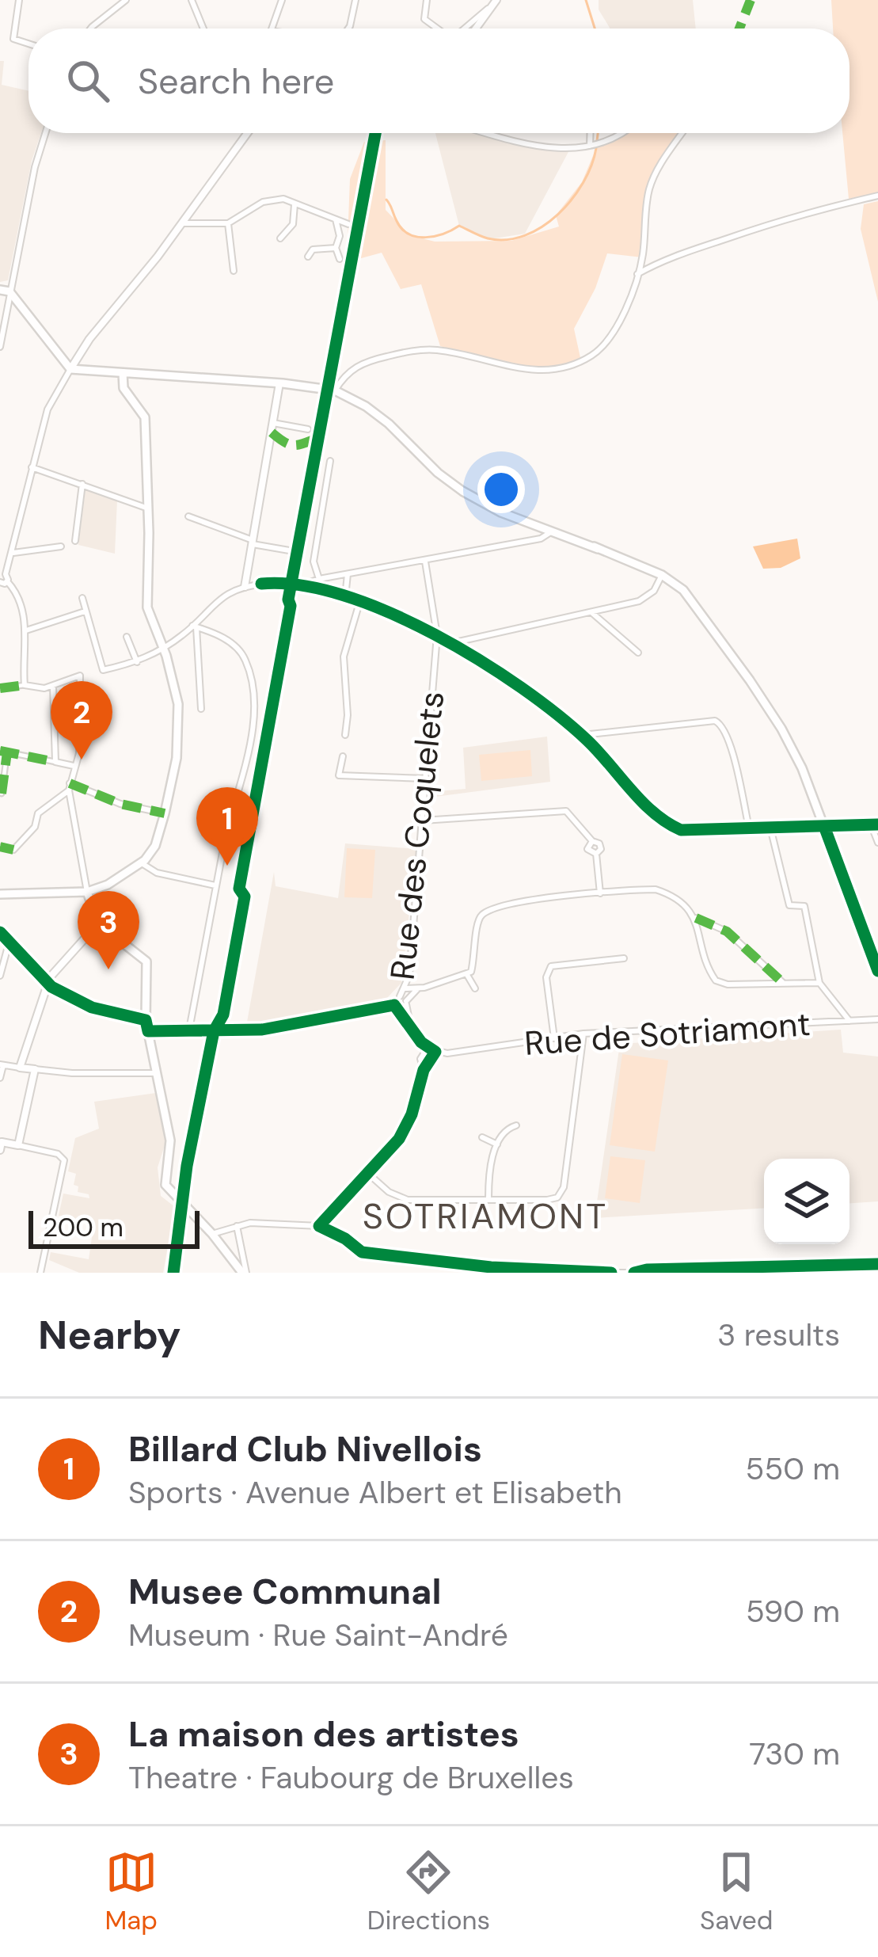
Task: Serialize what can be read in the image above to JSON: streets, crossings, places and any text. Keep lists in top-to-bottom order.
{
  "streets": {
    "street": ["Rue des Coquelets", "Rue de Sotriamont"]
  },
  "crossings": [
    ["Rue des Coquelets", "Rue de Sotriamont"]
  ],
  "districts": ["SOTRIAMONT"],
  "scale_bar": "200 m",
  "page": {
    "search": "Search here",
    "pins": ["2", "1", "3"],
    "scale": "200 m",
    "heading": ["Nearby", "3 results"],
    "list": [
      {
        "mark": "1",
        "name": "Billard Club Nivellois",
        "note": "Sports · Avenue Albert et Elisabeth",
        "value": "550 m"
      },
      {
        "mark": "2",
        "name": "Musee Communal",
        "note": "Museum · Rue Saint-André",
        "value": "590 m"
      },
      {
        "mark": "3",
        "name": "La maison des artistes",
        "note": "Theatre · Faubourg de Bruxelles",
        "value": "730 m"
      }
    ],
    "nav": ["Map", "Directions", "Saved"]
  }
}
